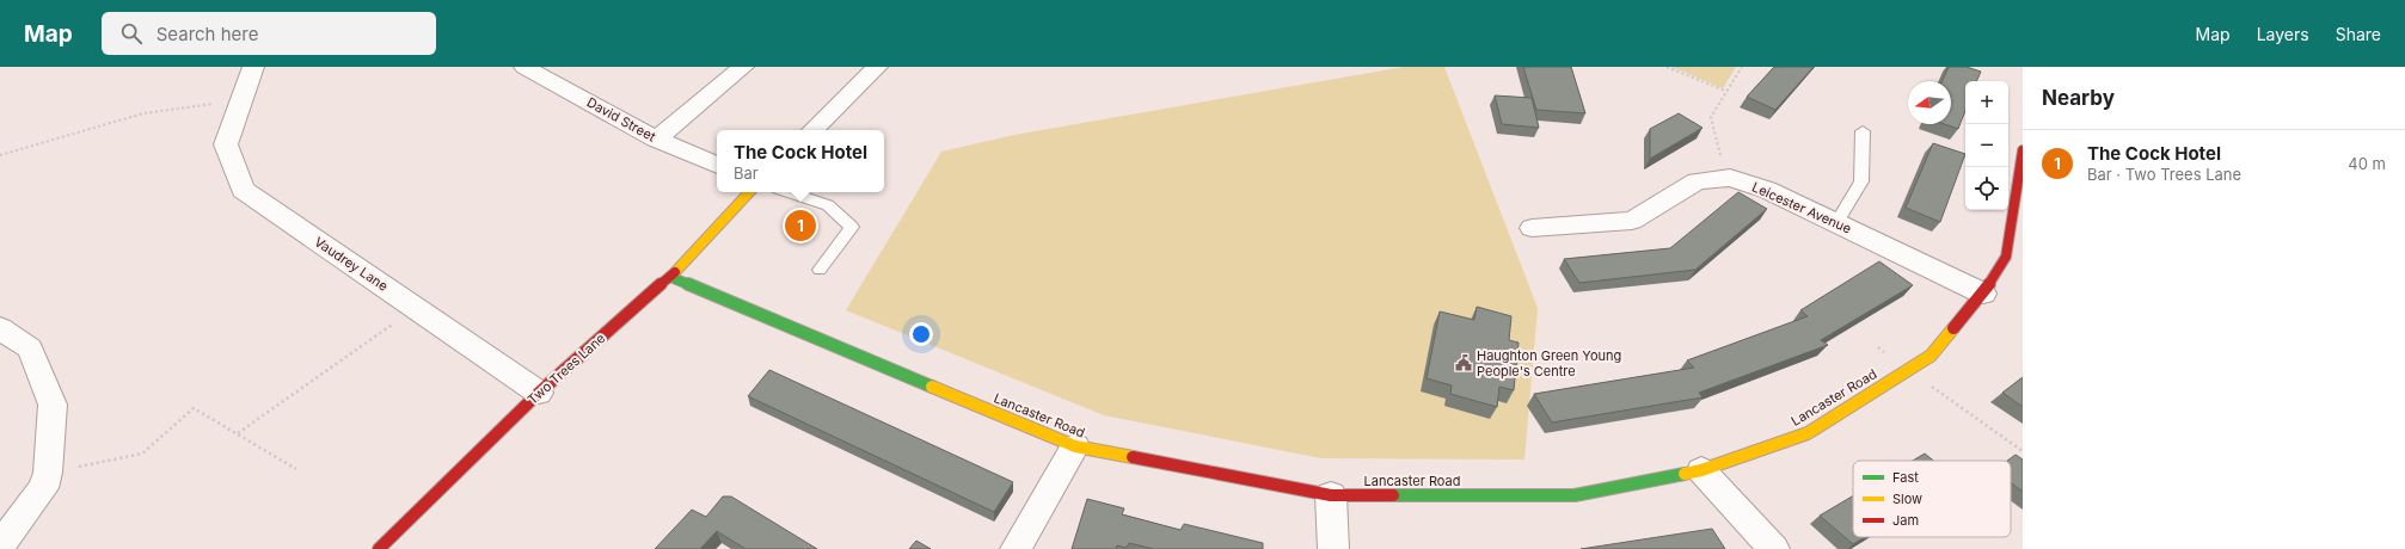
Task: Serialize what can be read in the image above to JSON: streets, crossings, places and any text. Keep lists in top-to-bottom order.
{
  "streets": {
    "street": [
      "David Street",
      "Leicester Avenue",
      "Vaudrey Lane",
      "Two Trees Lane",
      "Lancaster Road"
    ]
  },
  "crossings": [
    ["Leicester Avenue", "Lancaster Road"],
    ["Vaudrey Lane", "Two Trees Lane"],
    ["Two Trees Lane", "Lancaster Road"]
  ],
  "places": {
    "public building": ["Haughton Green Young People's Centre"]
  },
  "legend": ["Fast", "Slow", "Jam"],
  "north": "left",
  "page": {
    "header": "Map",
    "search": "Search here",
    "nav": ["Map", "Layers", "Share"],
    "heading": "Nearby",
    "map_buttons": ["+", "−"],
    "list": [
      {
        "mark": "1",
        "name": "The Cock Hotel",
        "note": "Bar · Two Trees Lane",
        "value": "40 m"
      }
    ],
    "popup": ["The Cock Hotel", "Bar"],
    "pins": "1"
  }
}
